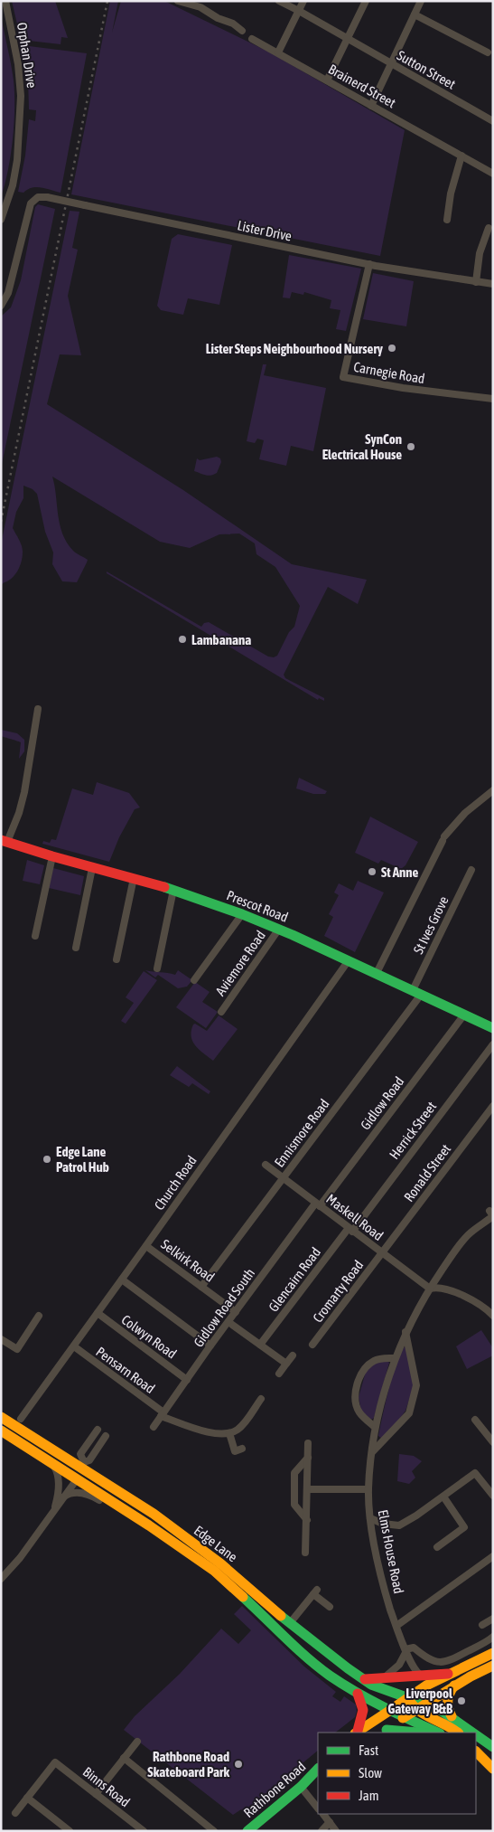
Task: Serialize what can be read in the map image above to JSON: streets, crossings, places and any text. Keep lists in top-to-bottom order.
{
  "streets": {
    "main road": ["Prescot Road", "Edge Lane", "Rathbone Road"],
    "street": [
      "Orphan Drive",
      "Sutton Street",
      "Brainerd Street",
      "Lister Drive",
      "Carnegie Road",
      "St Ives Grove",
      "Aviemore Road",
      "Gidlow Road",
      "Herrick Street",
      "Ennismore Road",
      "Ronald Street",
      "Church Road",
      "Maskell Road",
      "Selkirk Road",
      "Glencairn Road",
      "Cromarty Road",
      "Gidlow Road South",
      "Colwyn Road",
      "Pensarn Road",
      "Elms House Road",
      "Binns Road"
    ]
  },
  "crossings": [
    ["Lister Drive", "Carnegie Road"],
    ["Prescot Road", "St Ives Grove"],
    ["Prescot Road", "Aviemore Road"],
    ["Prescot Road", "Gidlow Road"],
    ["Prescot Road", "Ennismore Road"],
    ["Prescot Road", "Church Road"],
    ["St Ives Grove", "Ennismore Road"],
    ["Gidlow Road", "Maskell Road"],
    ["Gidlow Road", "Gidlow Road South"],
    ["Herrick Street", "Maskell Road"],
    ["Herrick Street", "Glencairn Road"],
    ["Ennismore Road", "Maskell Road"],
    ["Ennismore Road", "Selkirk Road"],
    ["Ronald Street", "Maskell Road"],
    ["Ronald Street", "Cromarty Road"],
    ["Church Road", "Selkirk Road"],
    ["Church Road", "Colwyn Road"],
    ["Church Road", "Pensarn Road"],
    ["Maskell Road", "Glencairn Road"],
    ["Maskell Road", "Cromarty Road"],
    ["Maskell Road", "Gidlow Road South"],
    ["Maskell Road", "Elms House Road"],
    ["Selkirk Road", "Gidlow Road South"],
    ["Gidlow Road South", "Colwyn Road"],
    ["Gidlow Road South", "Pensarn Road"]
  ],
  "places": [
    "Lister Steps Neighbourhood Nursery",
    "SynCon Electrical House",
    "Lambanana",
    "St Anne",
    "Edge Lane Patrol Hub",
    "Liverpool Gateway B&B",
    "Rathbone Road Skateboard Park"
  ],
  "legend": ["Fast", "Slow", "Jam"]
}
